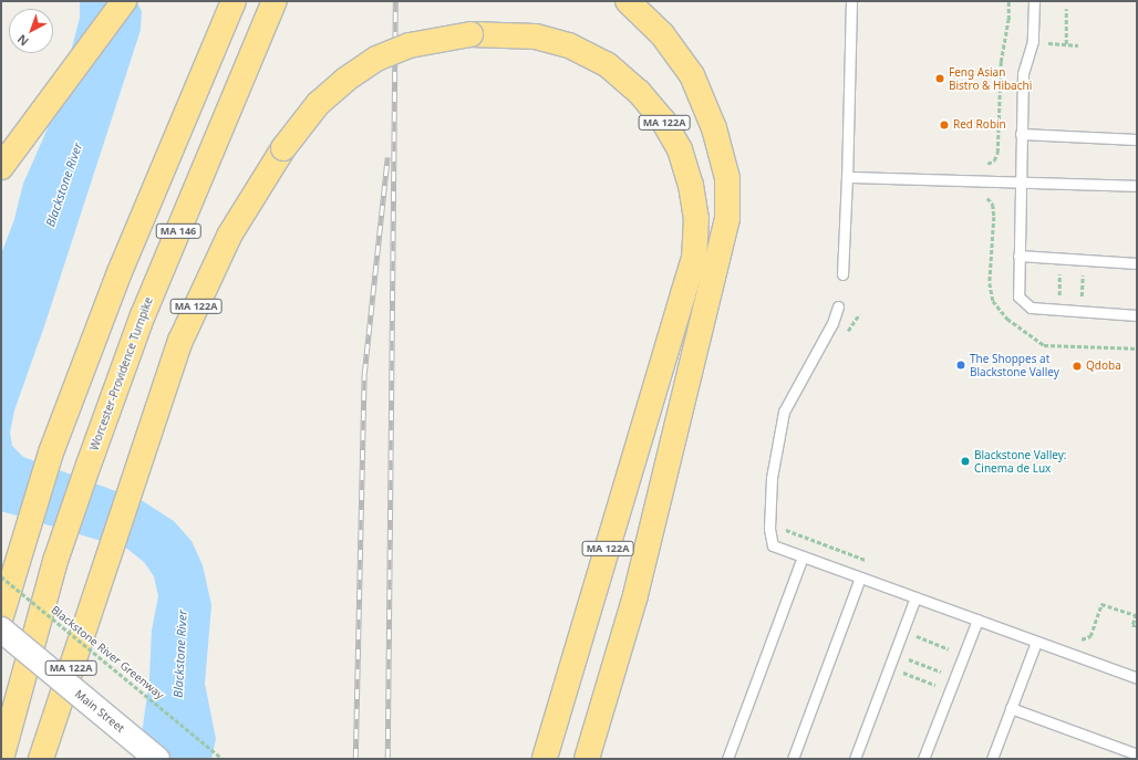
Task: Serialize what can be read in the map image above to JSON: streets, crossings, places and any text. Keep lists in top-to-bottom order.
{
  "streets": {
    "highway": ["MA 122A", "MA 146", "Worcester-Providence Turnpike"],
    "main road": ["Main Street"],
    "path": ["Blackstone River Greenway"]
  },
  "water": ["Blackstone River"],
  "places": [
    "Feng Asian Bistro & Hibachi",
    "Red Robin",
    "The Shoppes at Blackstone Valley",
    "Qdoba",
    "Blackstone Valley: Cinema de Lux"
  ],
  "north": "bottom left"
}
